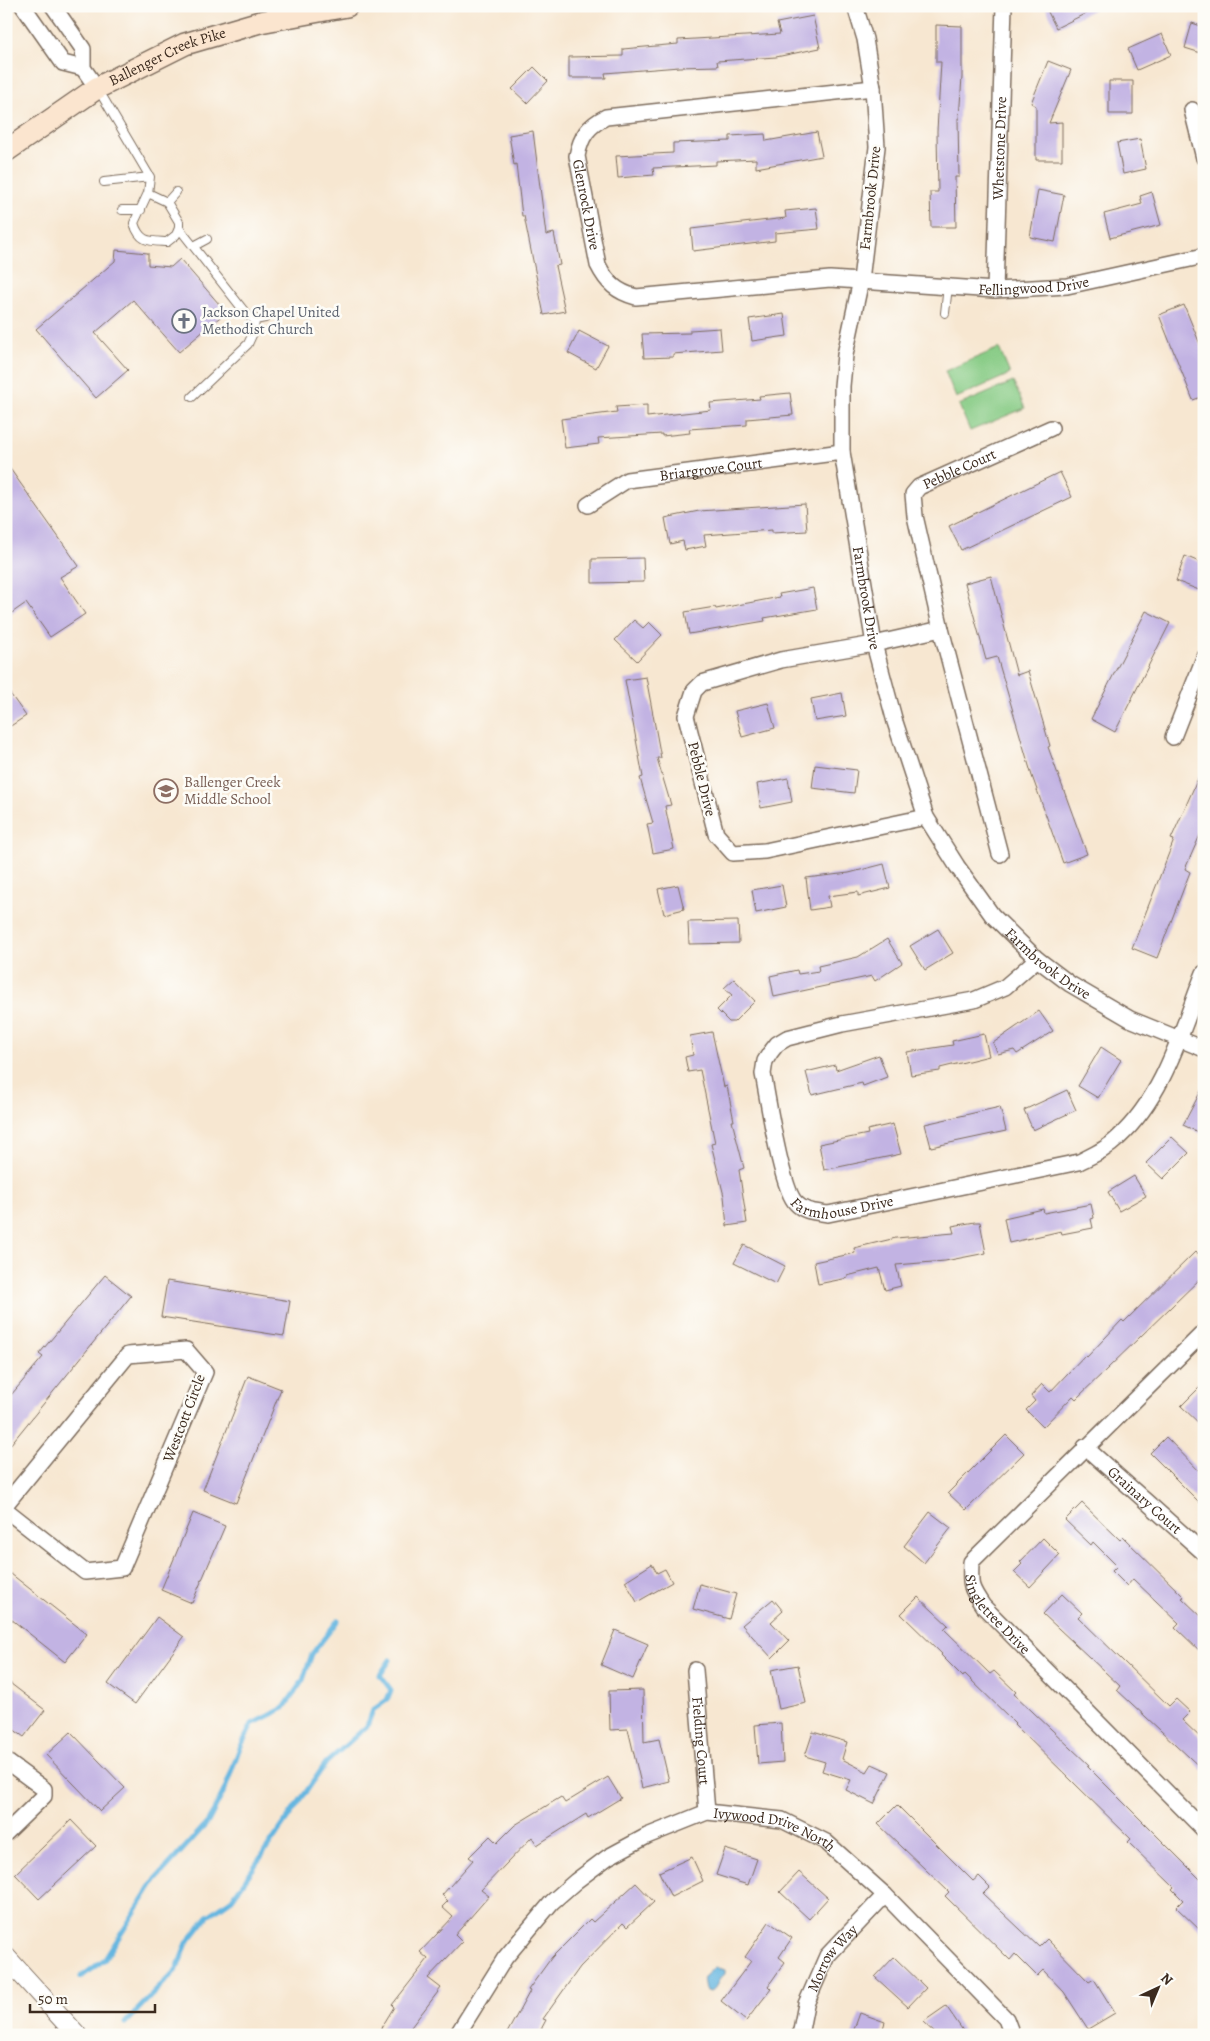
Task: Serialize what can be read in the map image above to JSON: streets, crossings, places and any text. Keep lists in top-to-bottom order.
{
  "streets": {
    "main road": ["Ballenger Creek Pike"],
    "street": [
      "Whetstone Drive",
      "Farmbrook Drive",
      "Glenrock Drive",
      "Fellingwood Drive",
      "Briargrove Court",
      "Pebble Court",
      "Pebble Drive",
      "Farmhouse Drive",
      "Westcott Circle",
      "Grainary Court",
      "Singletree Drive",
      "Fielding Court",
      "Ivywood Drive North",
      "Morrow Way"
    ]
  },
  "crossings": [
    ["Whetstone Drive", "Fellingwood Drive"],
    ["Farmbrook Drive", "Glenrock Drive"],
    ["Farmbrook Drive", "Fellingwood Drive"],
    ["Farmbrook Drive", "Briargrove Court"],
    ["Farmbrook Drive", "Pebble Drive"],
    ["Farmbrook Drive", "Farmhouse Drive"],
    ["Glenrock Drive", "Fellingwood Drive"],
    ["Grainary Court", "Singletree Drive"],
    ["Fielding Court", "Ivywood Drive North"],
    ["Ivywood Drive North", "Morrow Way"]
  ],
  "places": {
    "church": ["Jackson Chapel United Methodist Church"],
    "school or university": ["Ballenger Creek Middle School"]
  },
  "scale_bar": "50 m",
  "north": "top right"
}
